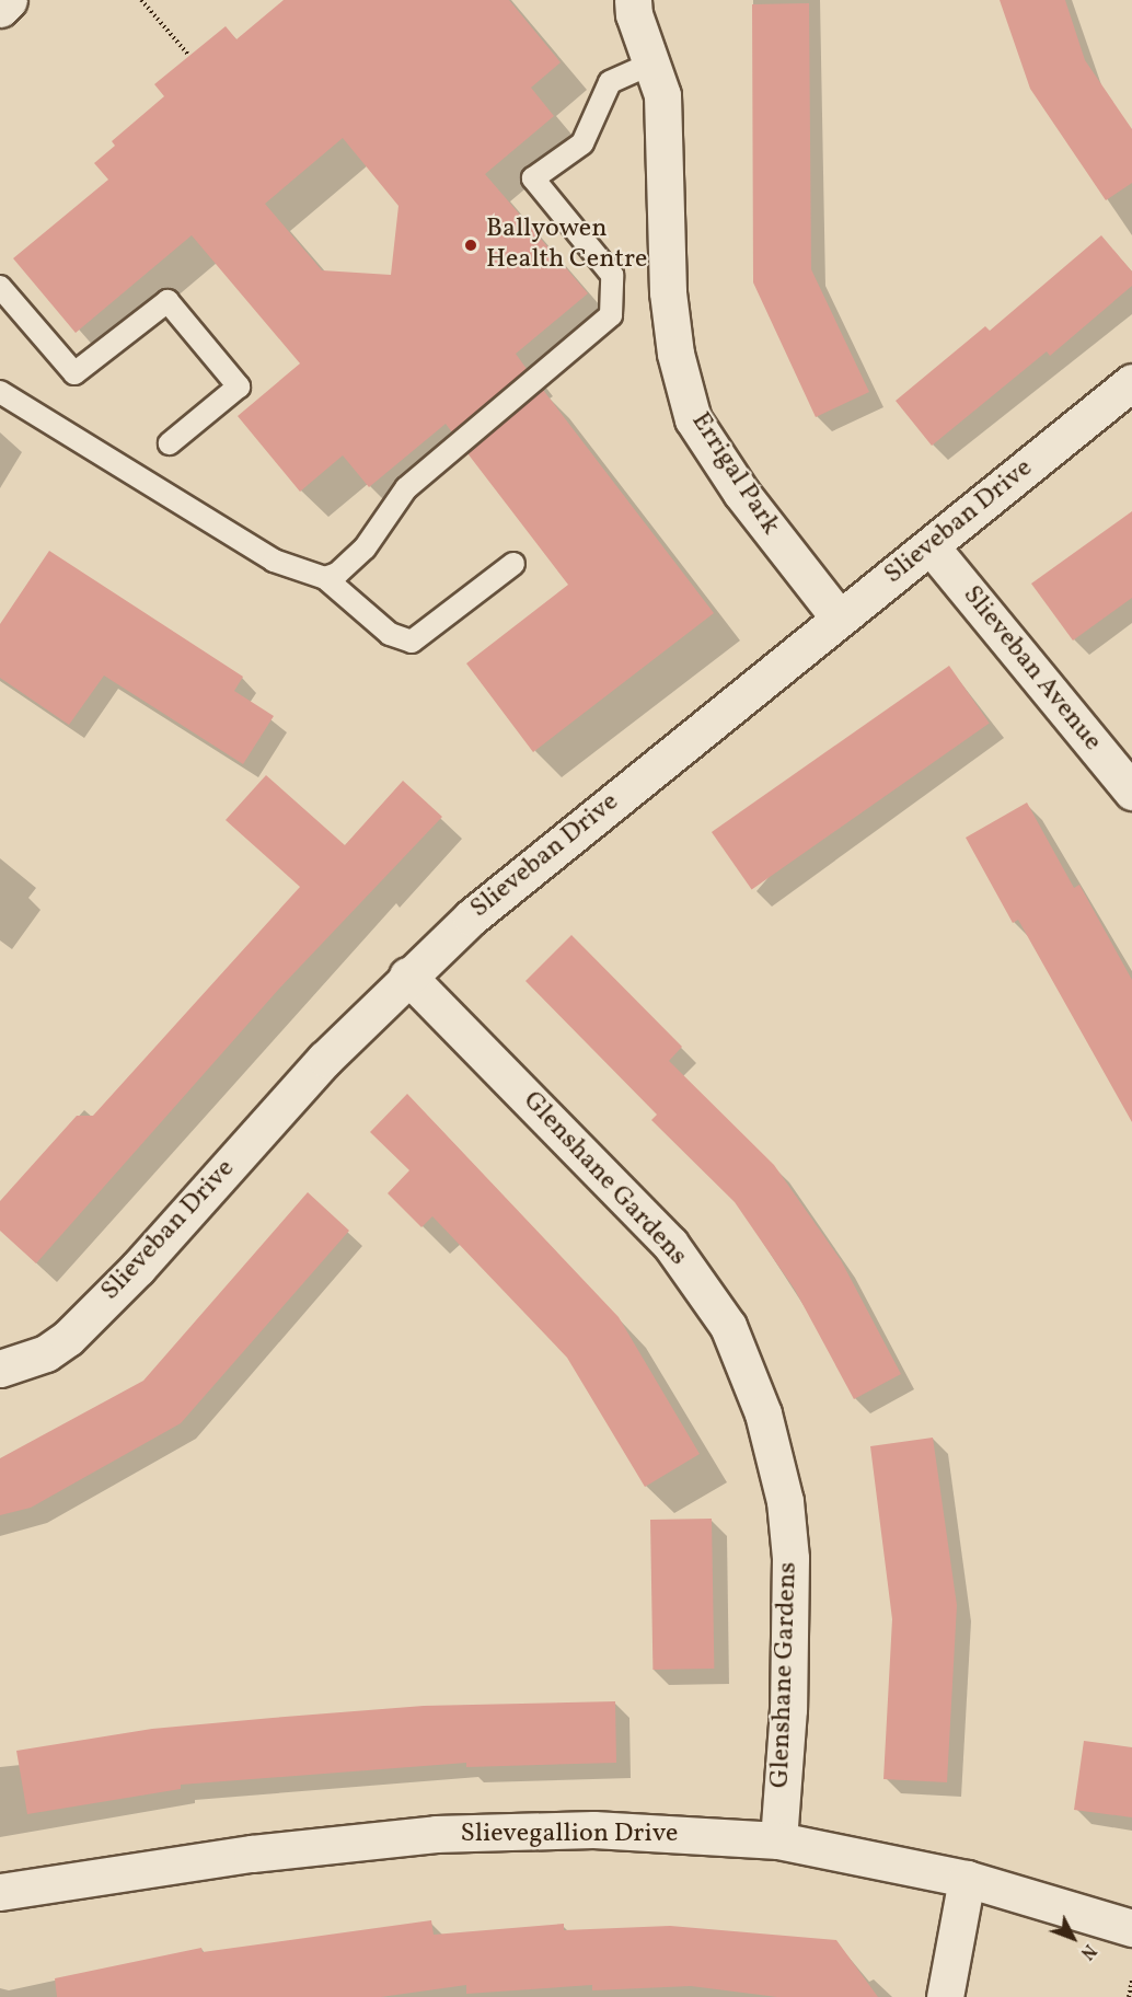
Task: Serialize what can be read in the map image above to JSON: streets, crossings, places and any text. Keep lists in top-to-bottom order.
{
  "streets": {
    "street": [
      "Errigal Park",
      "Slieveban Drive",
      "Slieveban Avenue",
      "Glenshane Gardens",
      "Slievegallion Drive"
    ]
  },
  "crossings": [
    ["Errigal Park", "Slieveban Drive"],
    ["Slieveban Drive", "Slieveban Avenue"],
    ["Slieveban Drive", "Glenshane Gardens"],
    ["Glenshane Gardens", "Slievegallion Drive"]
  ],
  "places": ["Ballyowen Health Centre"],
  "north": "bottom right"
}
